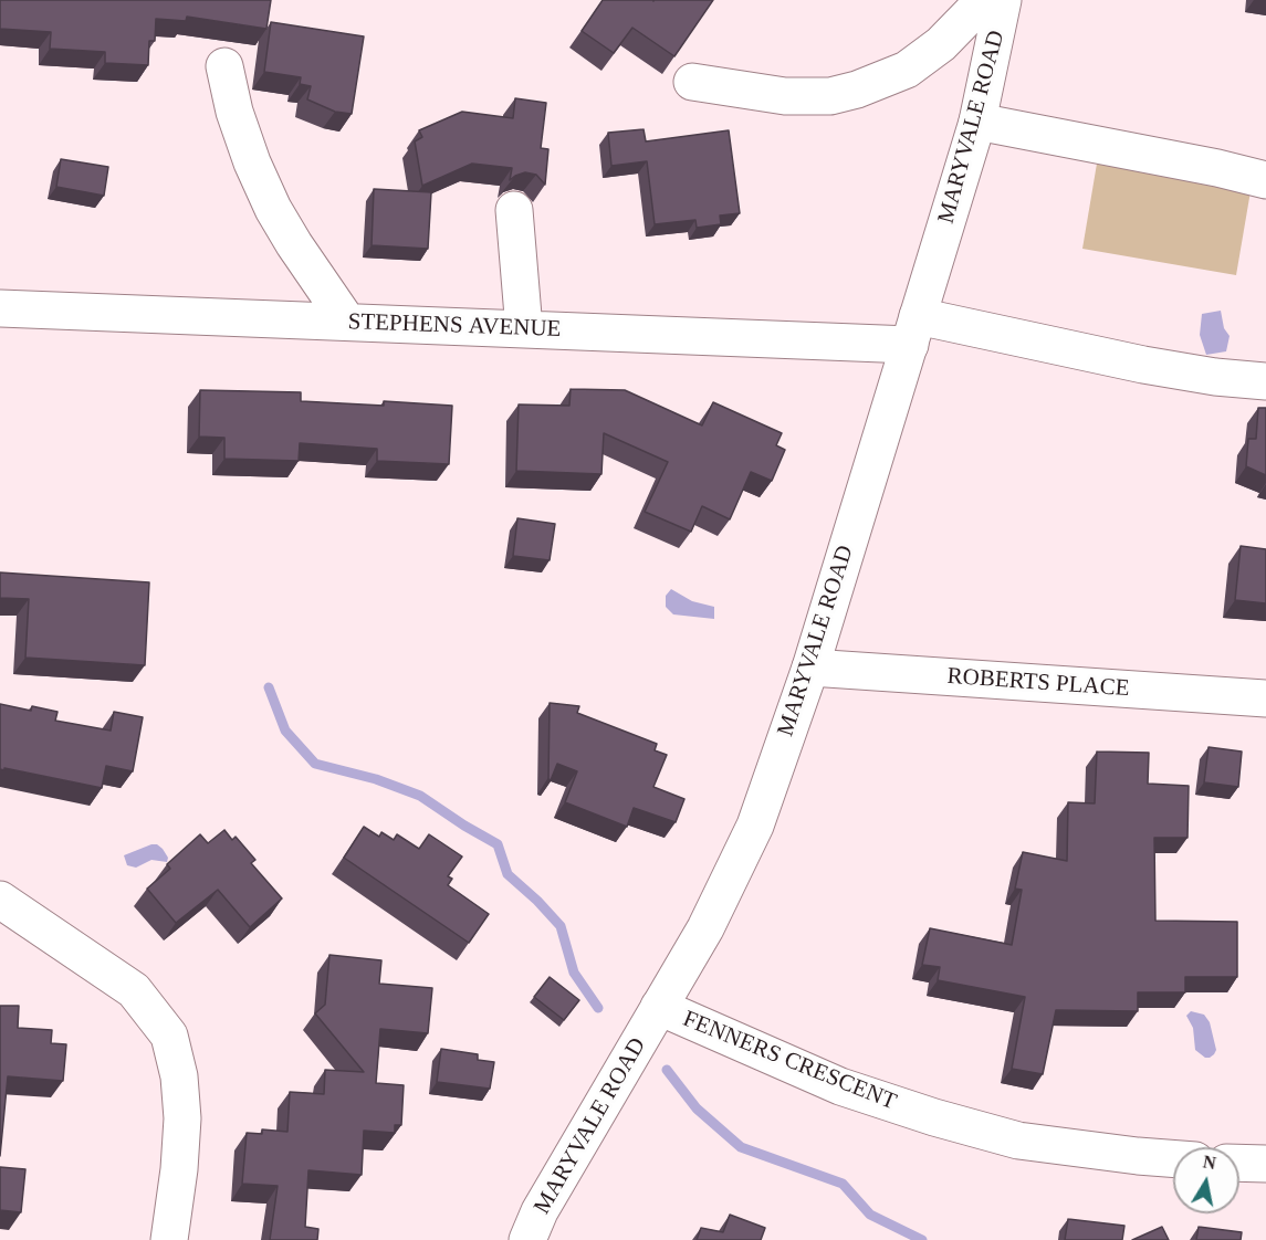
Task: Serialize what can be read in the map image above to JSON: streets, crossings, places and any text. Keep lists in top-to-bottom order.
{
  "streets": {
    "street": [
      "MARYVALE ROAD",
      "STEPHENS AVENUE",
      "ROBERTS PLACE",
      "FENNERS CRESCENT"
    ]
  },
  "crossings": [
    ["MARYVALE ROAD", "STEPHENS AVENUE"],
    ["MARYVALE ROAD", "ROBERTS PLACE"],
    ["MARYVALE ROAD", "FENNERS CRESCENT"]
  ],
  "north": "top"
}
